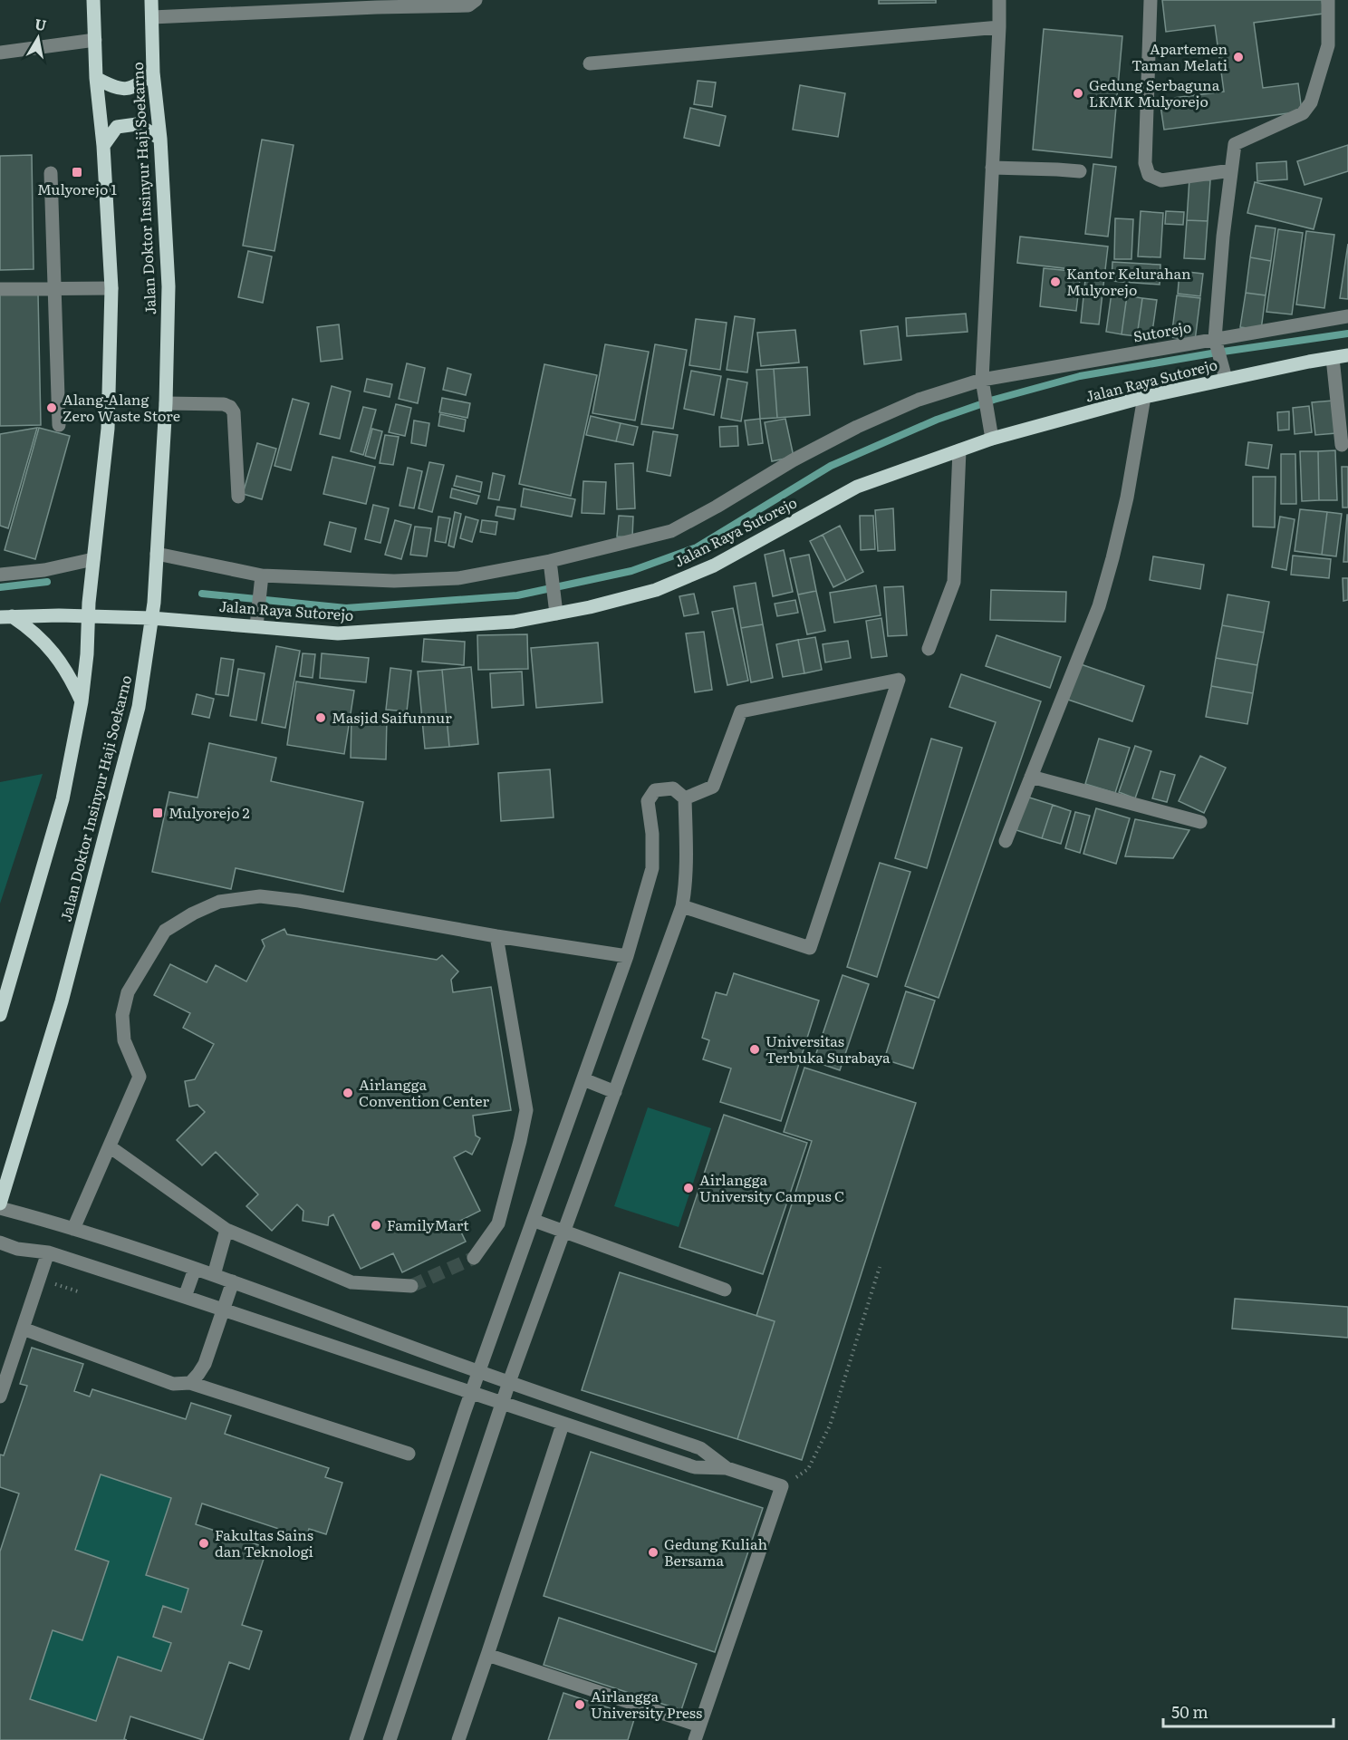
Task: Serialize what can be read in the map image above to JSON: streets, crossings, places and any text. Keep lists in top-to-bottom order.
{
  "streets": {
    "main road": ["Jalan Doktor Insinyur Haji Soekarno", "Jalan Raya Sutorejo"],
    "street": ["Sutorejo"]
  },
  "crossings": [
    ["Jalan Doktor Insinyur Haji Soekarno", "Sutorejo"],
    ["Jalan Doktor Insinyur Haji Soekarno", "Jalan Raya Sutorejo"]
  ],
  "places": {
    "other": [
      "Apartemen Taman Melati",
      "Gedung Serbaguna LKMK Mulyorejo",
      "Kantor Kelurahan Mulyorejo",
      "Alang-Alang Zero Waste Store",
      "Masjid Saifunnur",
      "Universitas Terbuka Surabaya",
      "Airlangga Convention Center",
      "Airlangga University Campus C",
      "FamilyMart",
      "Fakultas Sains dan Teknologi",
      "Gedung Kuliah Bersama",
      "Airlangga University Press"
    ],
    "transit": ["Mulyorejo 1", "Mulyorejo 2"]
  },
  "scale_bar": "50 m",
  "north": "top"
}
